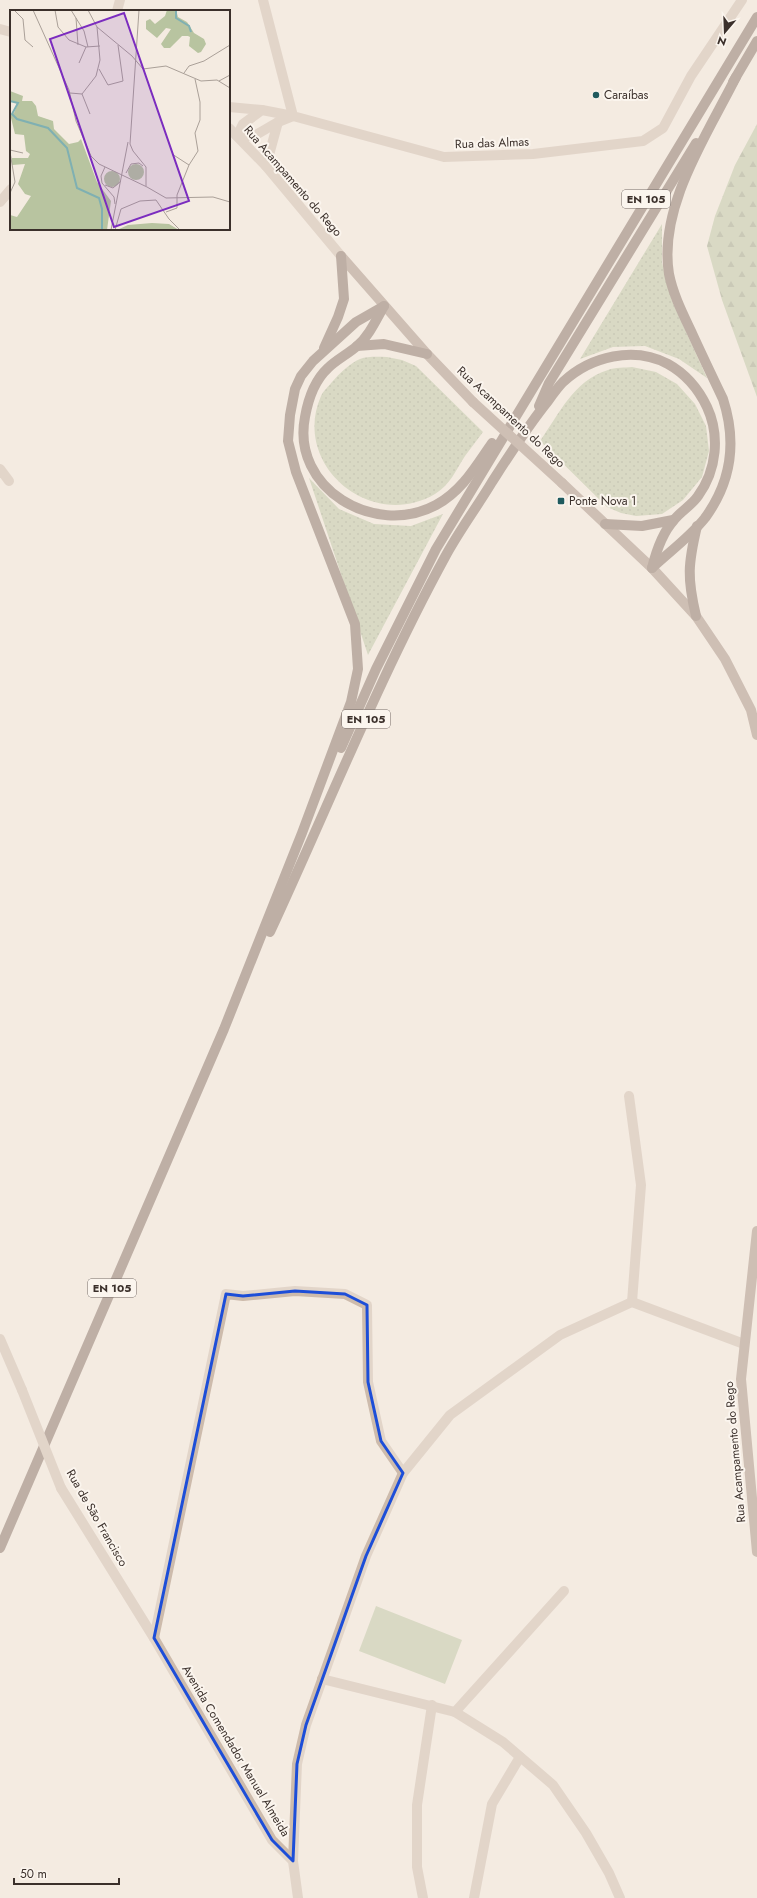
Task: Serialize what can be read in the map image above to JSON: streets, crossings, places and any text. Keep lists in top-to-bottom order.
{
  "streets": {
    "main road": ["Rua Acampamento do Rego", "EN 105"],
    "street": ["Rua das Almas", "Rua de São Francisco", "Avenida Comendador Manuel Almeida"]
  },
  "crossings": [
    ["Rua de São Francisco", "Avenida Comendador Manuel Almeida"]
  ],
  "places": {
    "other": ["Caraíbas"],
    "transit": ["Ponte Nova 1"]
  },
  "scale_bar": "50 m",
  "north": "bottom"
}
